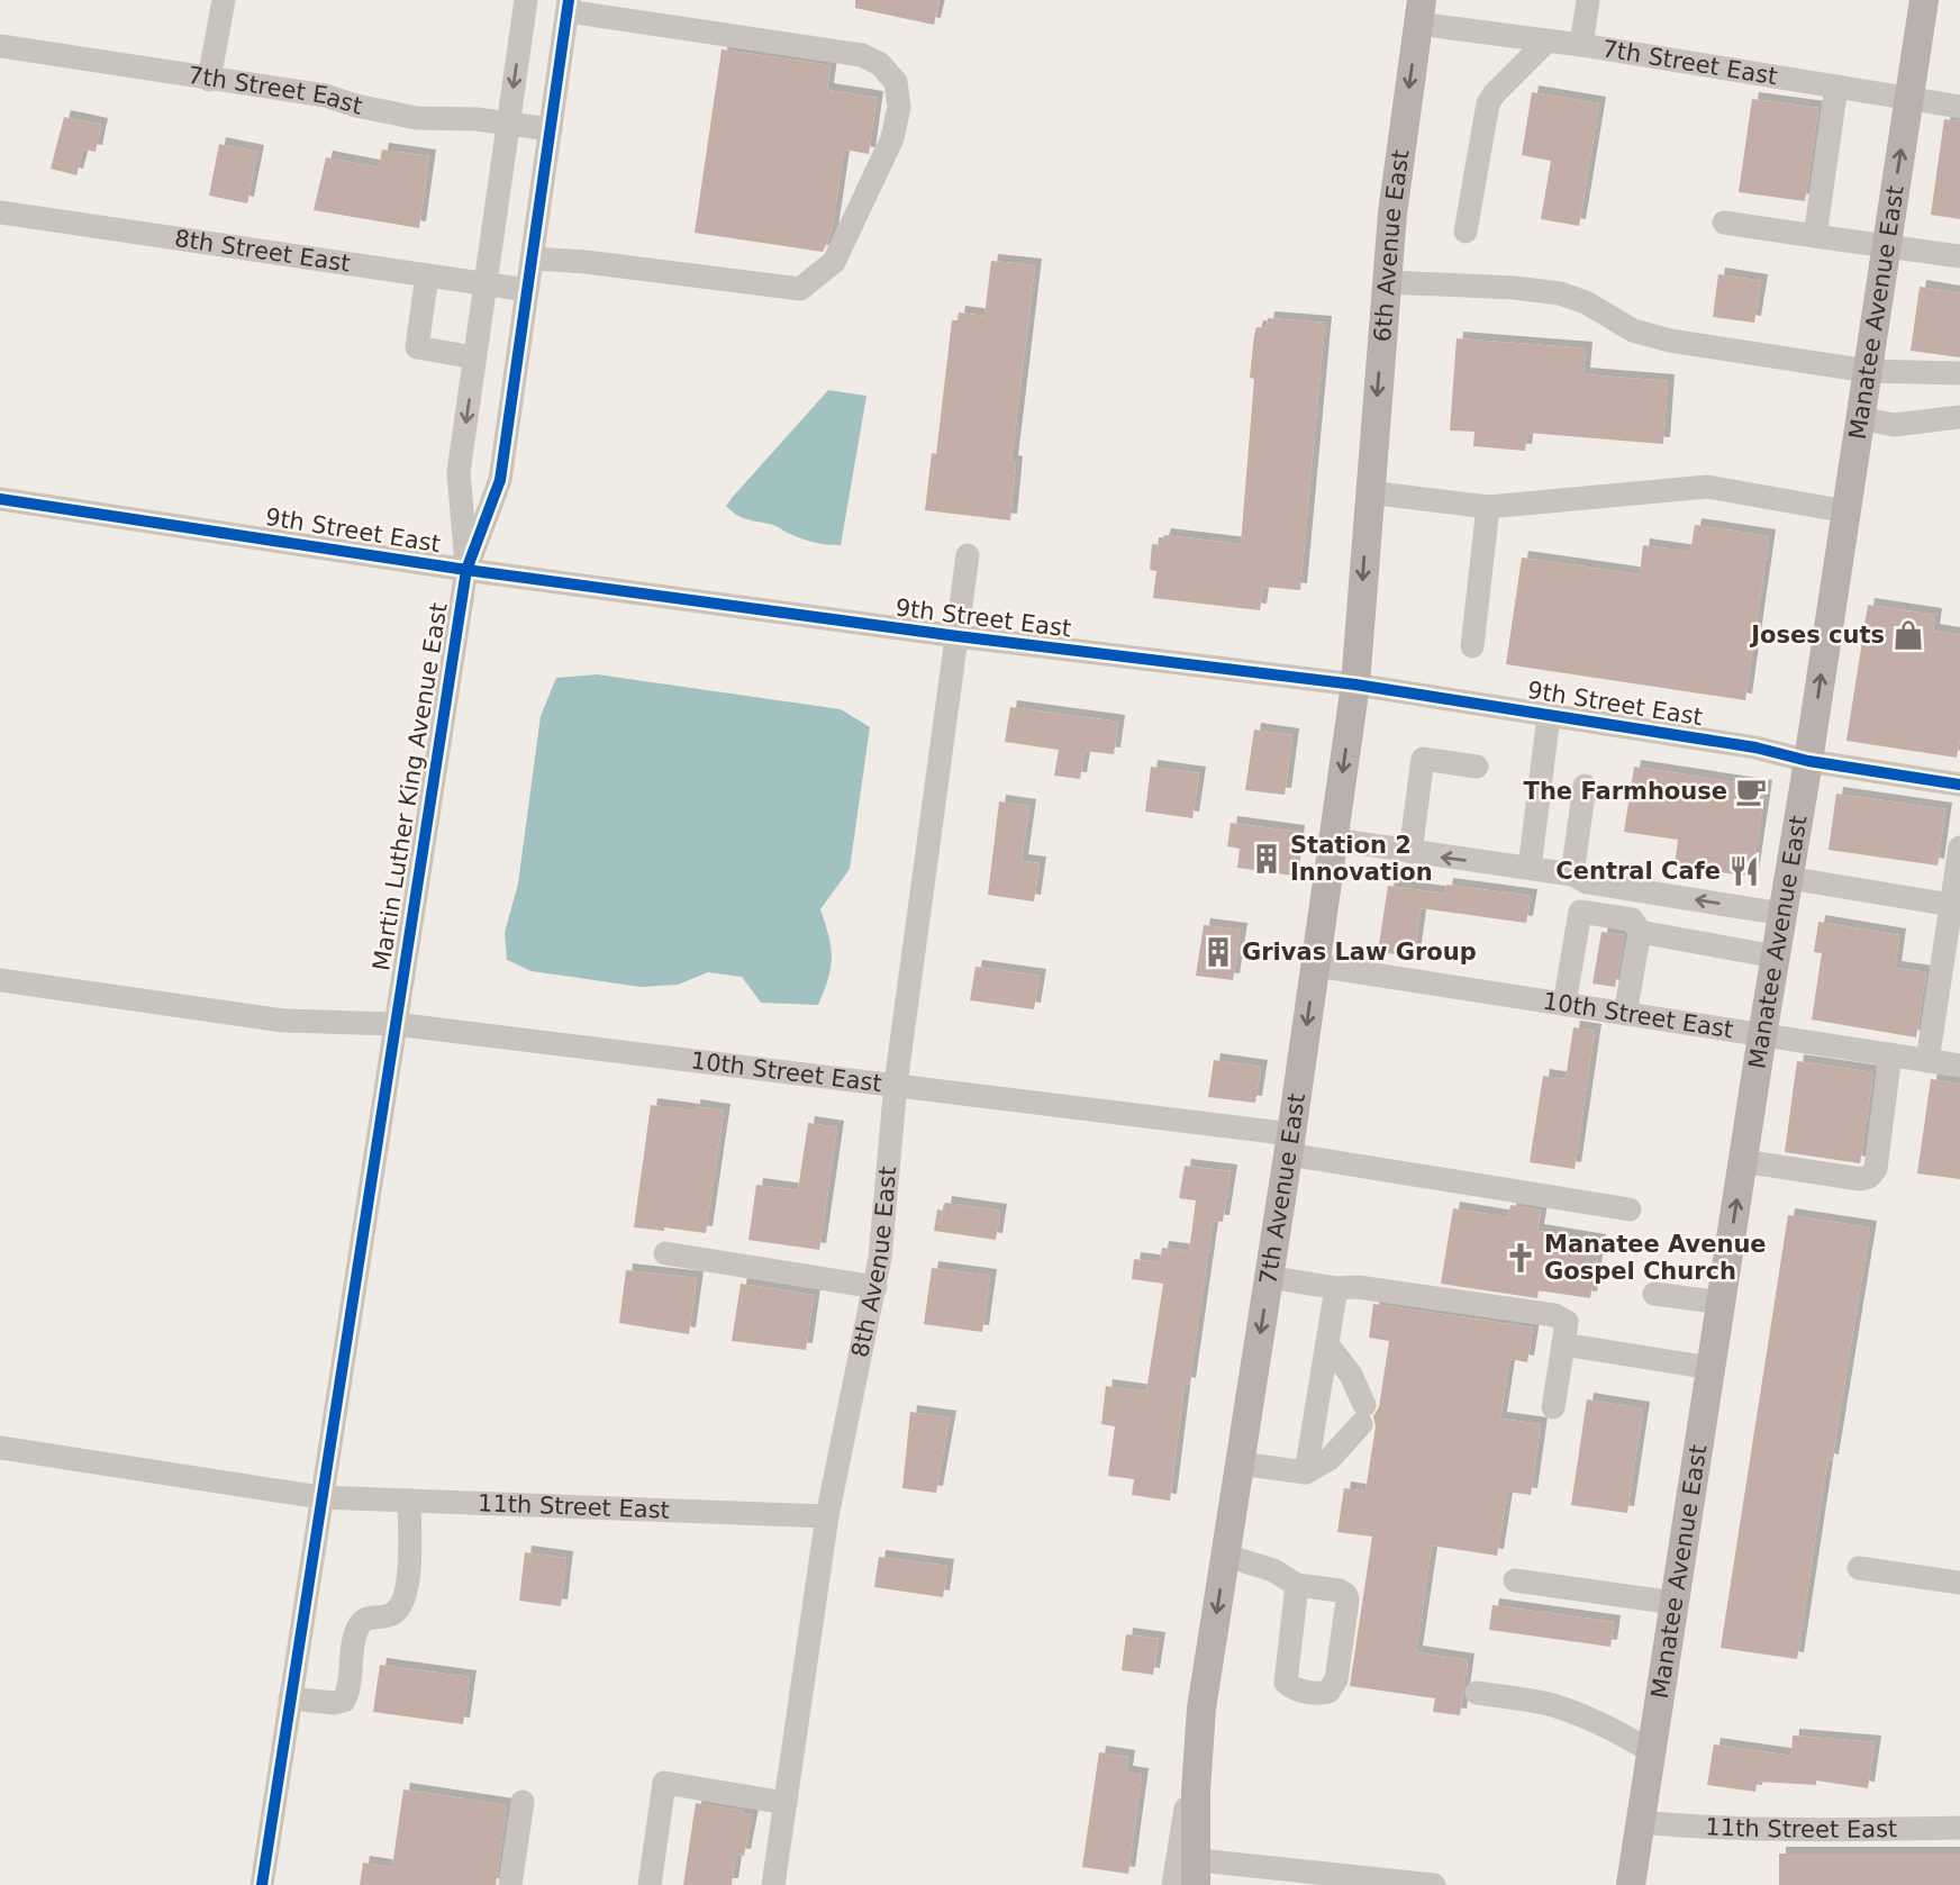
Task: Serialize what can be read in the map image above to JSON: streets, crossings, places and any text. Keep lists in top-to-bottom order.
{
  "streets": {
    "main road": ["6th Avenue East", "Manatee Avenue East", "7th Avenue East"],
    "street": [
      "7th Street East",
      "8th Street East",
      "9th Street East",
      "Martin Luther King Avenue East",
      "10th Street East",
      "8th Avenue East",
      "11th Street East"
    ]
  },
  "crossings": [
    ["7th Street East", "6th Avenue East"],
    ["7th Street East", "Manatee Avenue East"],
    ["7th Street East", "Martin Luther King Avenue East"],
    ["6th Avenue East", "7th Avenue East"],
    ["8th Street East", "Martin Luther King Avenue East"],
    ["Manatee Avenue East", "9th Street East"],
    ["Manatee Avenue East", "10th Street East"],
    ["Manatee Avenue East", "11th Street East"],
    ["9th Street East", "Martin Luther King Avenue East"],
    ["9th Street East", "7th Avenue East"],
    ["9th Street East", "8th Avenue East"],
    ["Martin Luther King Avenue East", "10th Street East"],
    ["Martin Luther King Avenue East", "11th Street East"],
    ["10th Street East", "7th Avenue East"],
    ["10th Street East", "8th Avenue East"],
    ["8th Avenue East", "11th Street East"]
  ],
  "one_way": ["6th Avenue East", "7th Avenue East"],
  "places": {
    "shop": ["Joses cuts"],
    "cafe": ["The Farmhouse"],
    "building": ["Station 2 Innovation", "Grivas Law Group"],
    "restaurant": ["Central Cafe"],
    "church": ["Manatee Avenue Gospel Church"]
  }
}
